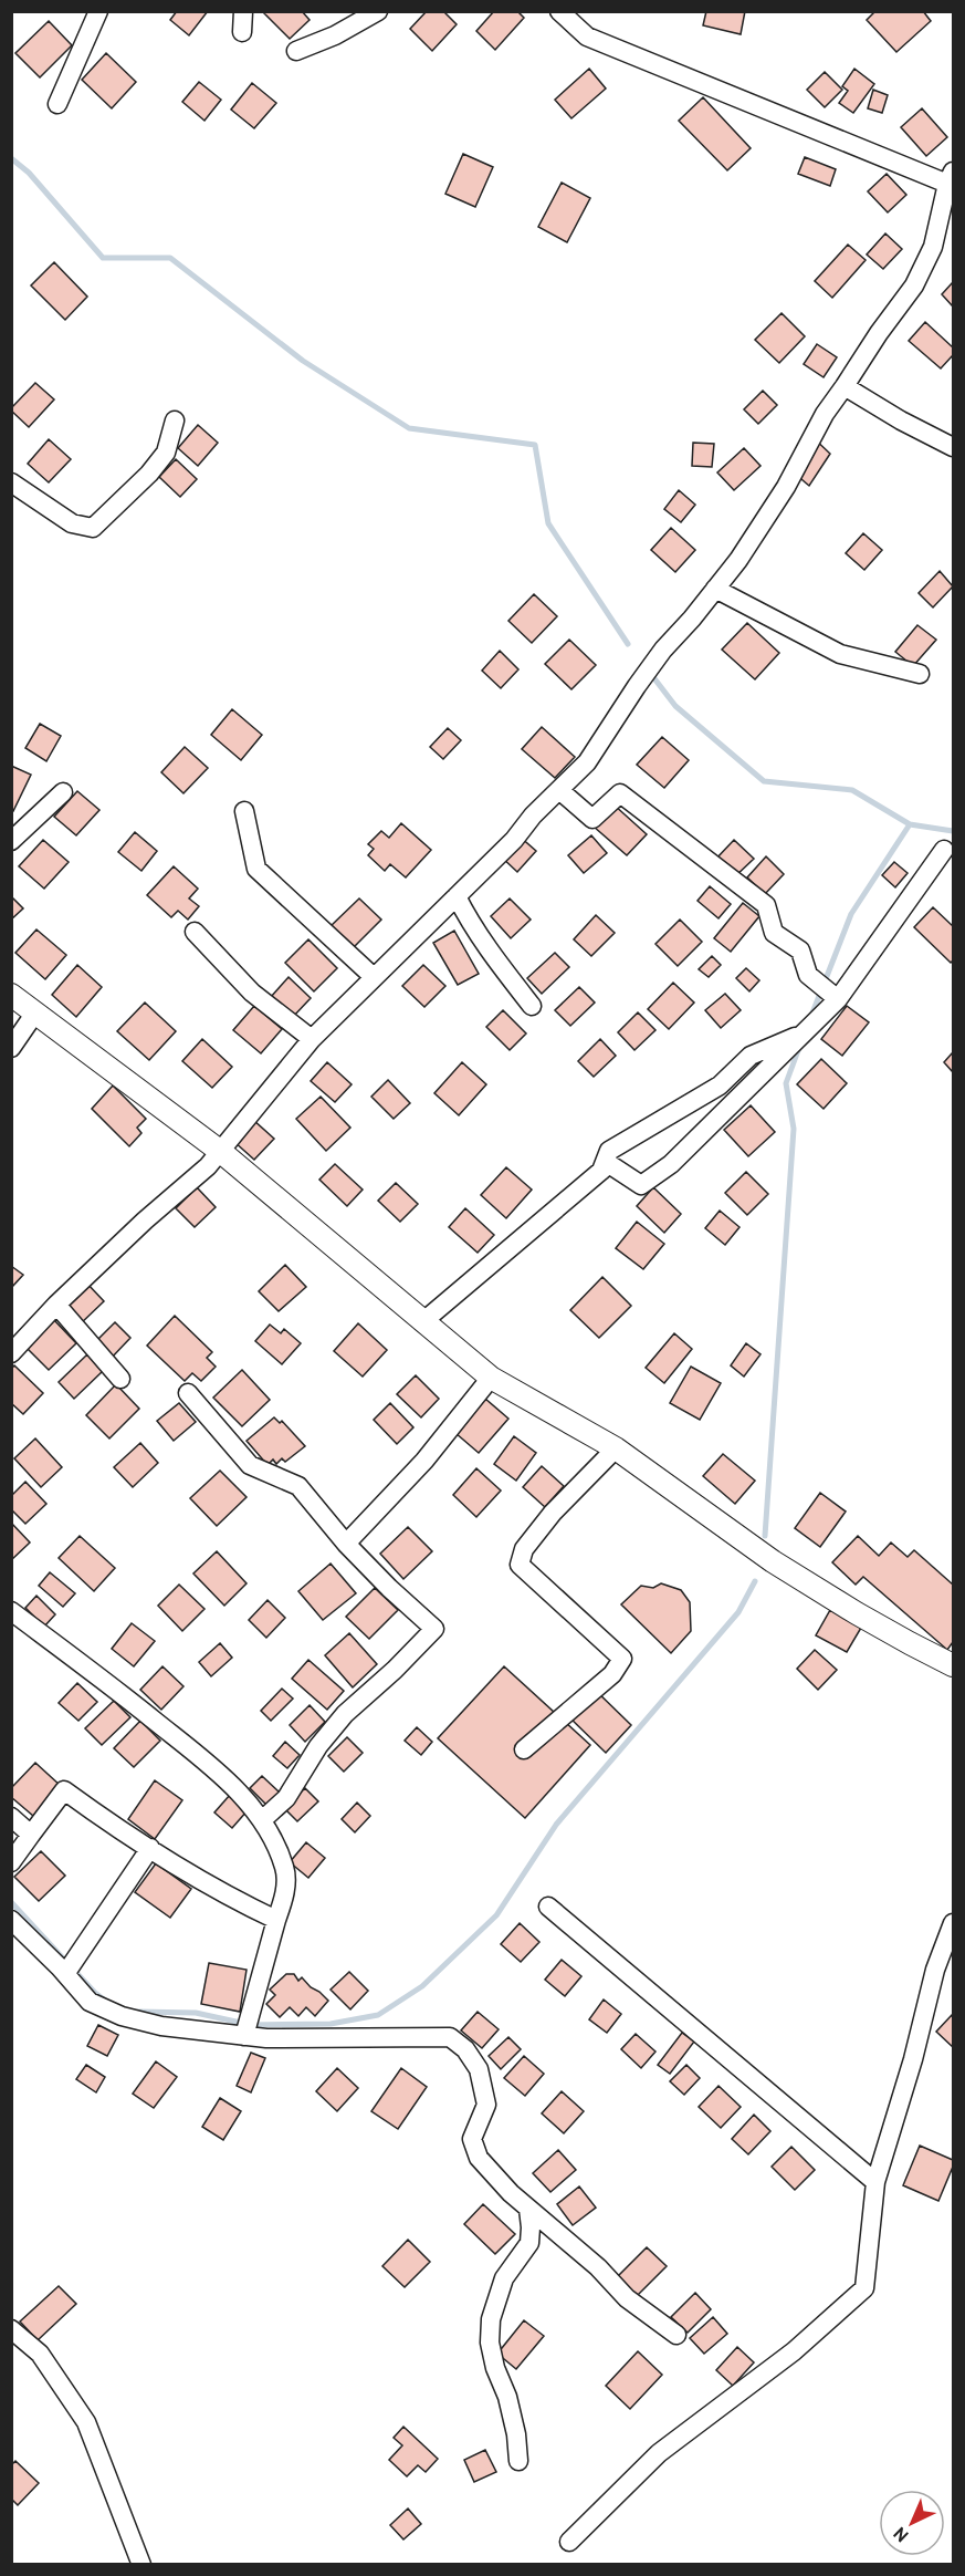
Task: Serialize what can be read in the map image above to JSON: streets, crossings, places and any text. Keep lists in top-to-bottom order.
{
  "north": "bottom left"
}
